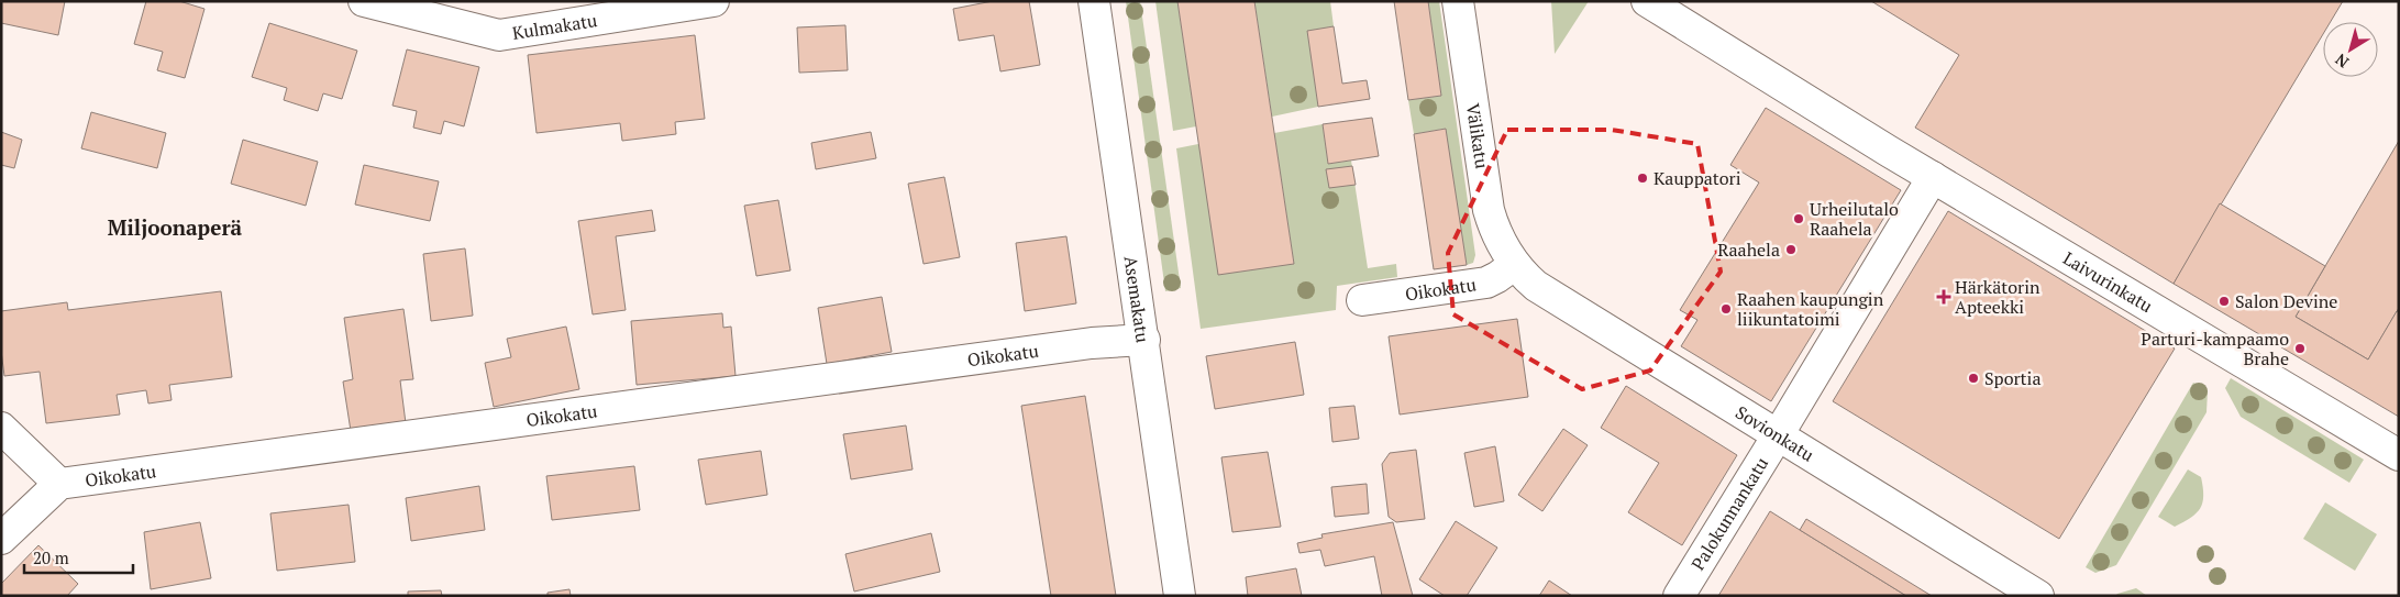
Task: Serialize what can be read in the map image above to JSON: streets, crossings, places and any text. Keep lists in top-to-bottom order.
{
  "streets": {
    "street": [
      "Kulmakatu",
      "Välikatu",
      "Laivurinkatu",
      "Oikokatu",
      "Asemakatu",
      "Sovionkatu",
      "Palokunnankatu"
    ]
  },
  "crossings": [
    ["Välikatu", "Oikokatu"],
    ["Välikatu", "Sovionkatu"],
    ["Laivurinkatu", "Palokunnankatu"],
    ["Oikokatu", "Asemakatu"],
    ["Oikokatu", "Sovionkatu"],
    ["Sovionkatu", "Palokunnankatu"]
  ],
  "districts": ["Miljoonaperä"],
  "places": {
    "other": [
      "Kauppatori",
      "Urheilutalo Raahela",
      "Raahela",
      "Salon Devine",
      "Raahen kaupungin liikuntatoimi",
      "Parturi-kampaamo Brahe",
      "Sportia"
    ],
    "health": ["Härkätorin Apteekki"]
  },
  "scale_bar": "20 m",
  "north": "bottom left"
}
